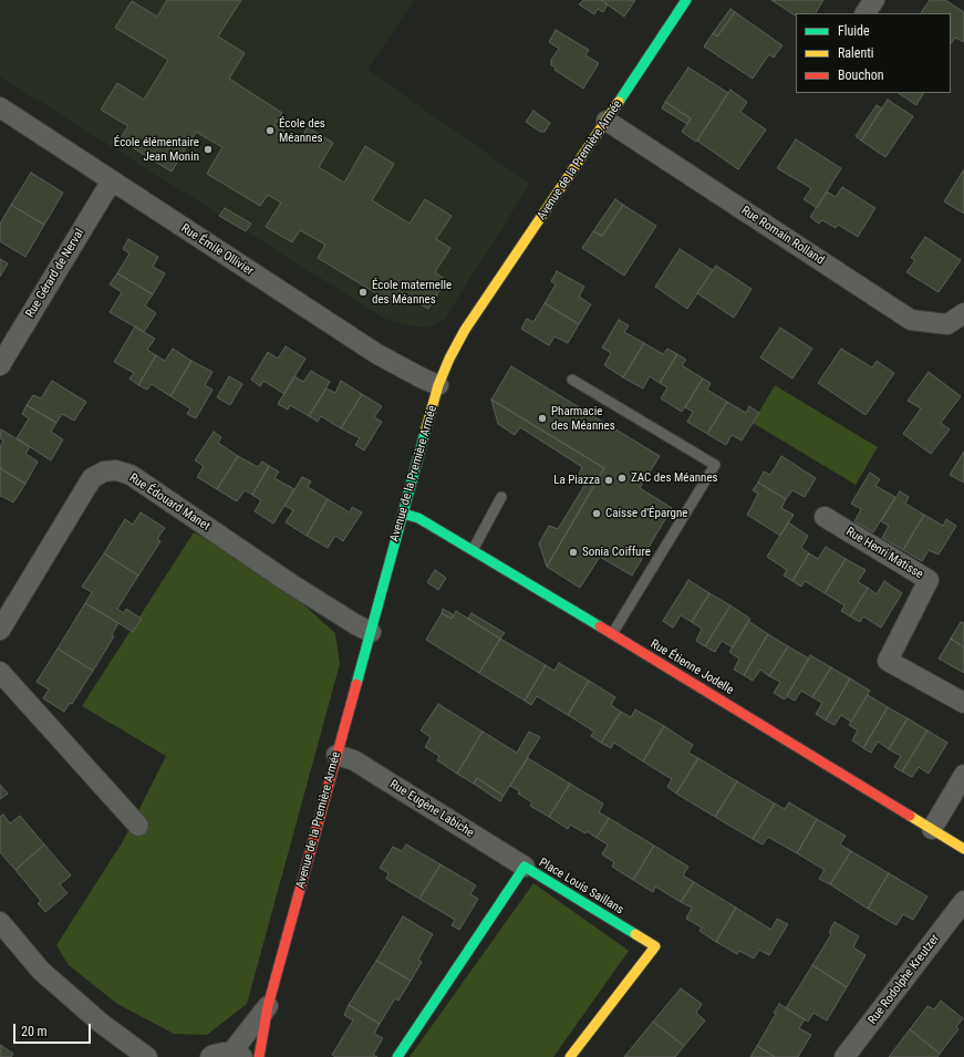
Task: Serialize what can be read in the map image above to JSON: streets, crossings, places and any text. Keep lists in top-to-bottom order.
{
  "streets": {
    "street": [
      "Avenue de la Première Armée",
      "Rue Romain Rolland",
      "Rue Émile Ollivier",
      "Rue Gérard de Nerval",
      "Rue Édouard Manet",
      "Rue Henri Matisse",
      "Rue Étienne Jodelle",
      "Rue Eugène Labiche",
      "Place Louis Saillans",
      "Rue Rodolphe Kreutzer"
    ]
  },
  "crossings": [
    ["Avenue de la Première Armée", "Rue Romain Rolland"],
    ["Avenue de la Première Armée", "Rue Émile Ollivier"],
    ["Avenue de la Première Armée", "Rue Édouard Manet"],
    ["Avenue de la Première Armée", "Rue Étienne Jodelle"],
    ["Avenue de la Première Armée", "Rue Eugène Labiche"],
    ["Rue Émile Ollivier", "Rue Gérard de Nerval"],
    ["Rue Eugène Labiche", "Place Louis Saillans"]
  ],
  "places": [
    "École des Méannes",
    "École élémentaire Jean Monin",
    "École maternelle des Méannes",
    "Pharmacie des Méannes",
    "ZAC des Méannes",
    "La Piazza",
    "Caisse d'Épargne",
    "Sonia Coiffure"
  ],
  "legend": ["Fluide", "Ralenti", "Bouchon"],
  "scale_bar": "20 m"
}
